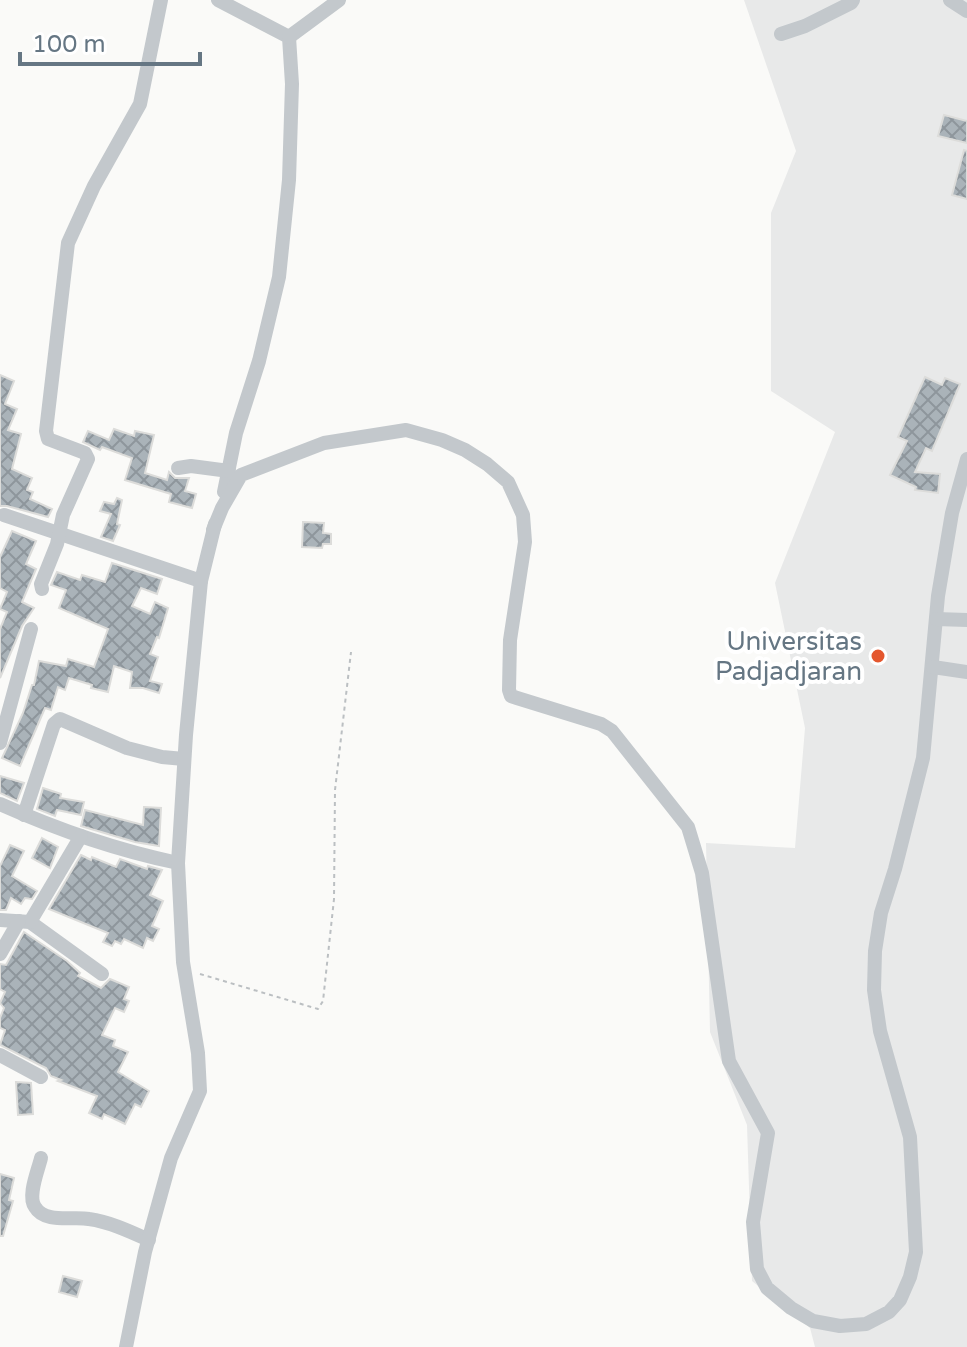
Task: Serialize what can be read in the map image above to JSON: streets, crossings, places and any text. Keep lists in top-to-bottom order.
{
  "places": ["Universitas Padjadjaran"],
  "scale_bar": "100 m"
}
